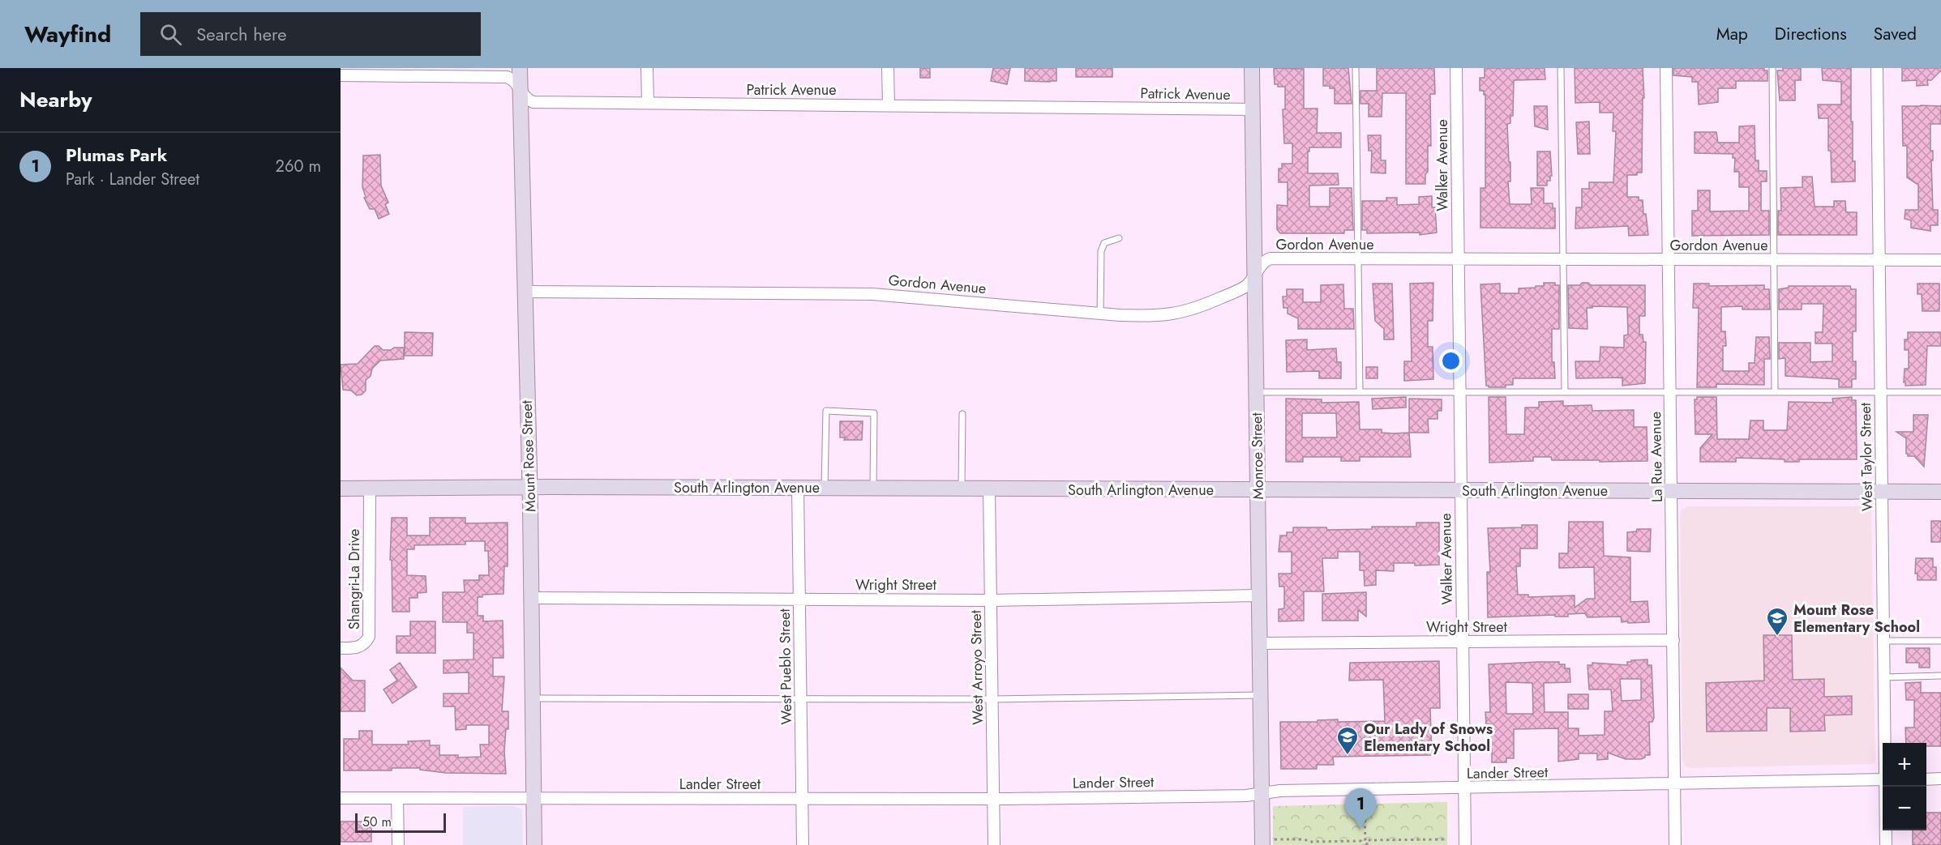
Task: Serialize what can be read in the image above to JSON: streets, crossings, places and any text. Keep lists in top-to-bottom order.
{
  "streets": {
    "main road": ["Mount Rose Street", "Monroe Street", "South Arlington Avenue"],
    "street": [
      "Patrick Avenue",
      "Walker Avenue",
      "Gordon Avenue",
      "La Rue Avenue",
      "West Taylor Street",
      "Shangri-La Drive",
      "Wright Street",
      "West Pueblo Street",
      "West Arroyo Street",
      "Lander Street"
    ]
  },
  "crossings": [
    ["Patrick Avenue", "Mount Rose Street"],
    ["Patrick Avenue", "Monroe Street"],
    ["Walker Avenue", "Gordon Avenue"],
    ["Walker Avenue", "South Arlington Avenue"],
    ["Walker Avenue", "Wright Street"],
    ["Walker Avenue", "Lander Street"],
    ["Gordon Avenue", "Mount Rose Street"],
    ["Gordon Avenue", "Monroe Street"],
    ["Gordon Avenue", "La Rue Avenue"],
    ["Gordon Avenue", "West Taylor Street"],
    ["Mount Rose Street", "South Arlington Avenue"],
    ["Mount Rose Street", "Wright Street"],
    ["Mount Rose Street", "Lander Street"],
    ["Monroe Street", "South Arlington Avenue"],
    ["Monroe Street", "Wright Street"],
    ["Monroe Street", "Lander Street"],
    ["La Rue Avenue", "South Arlington Avenue"],
    ["La Rue Avenue", "Wright Street"],
    ["La Rue Avenue", "Lander Street"],
    ["West Taylor Street", "South Arlington Avenue"],
    ["South Arlington Avenue", "Shangri-La Drive"],
    ["South Arlington Avenue", "West Pueblo Street"],
    ["South Arlington Avenue", "West Arroyo Street"],
    ["Wright Street", "West Pueblo Street"],
    ["Wright Street", "West Arroyo Street"],
    ["West Pueblo Street", "Lander Street"],
    ["West Arroyo Street", "Lander Street"]
  ],
  "places": {
    "school or university": ["Mount Rose Elementary School", "Our Lady of Snows Elementary School"]
  },
  "scale_bar": "50 m",
  "page": {
    "header": "Wayfind",
    "search": "Search here",
    "nav": ["Map", "Directions", "Saved"],
    "heading": "Nearby",
    "list": [
      {
        "mark": "1",
        "name": "Plumas Park",
        "note": "Park · Lander Street",
        "value": "260 m"
      }
    ],
    "map_buttons": ["+", "−"],
    "pins": "1",
    "scale": "50 m"
  }
}
